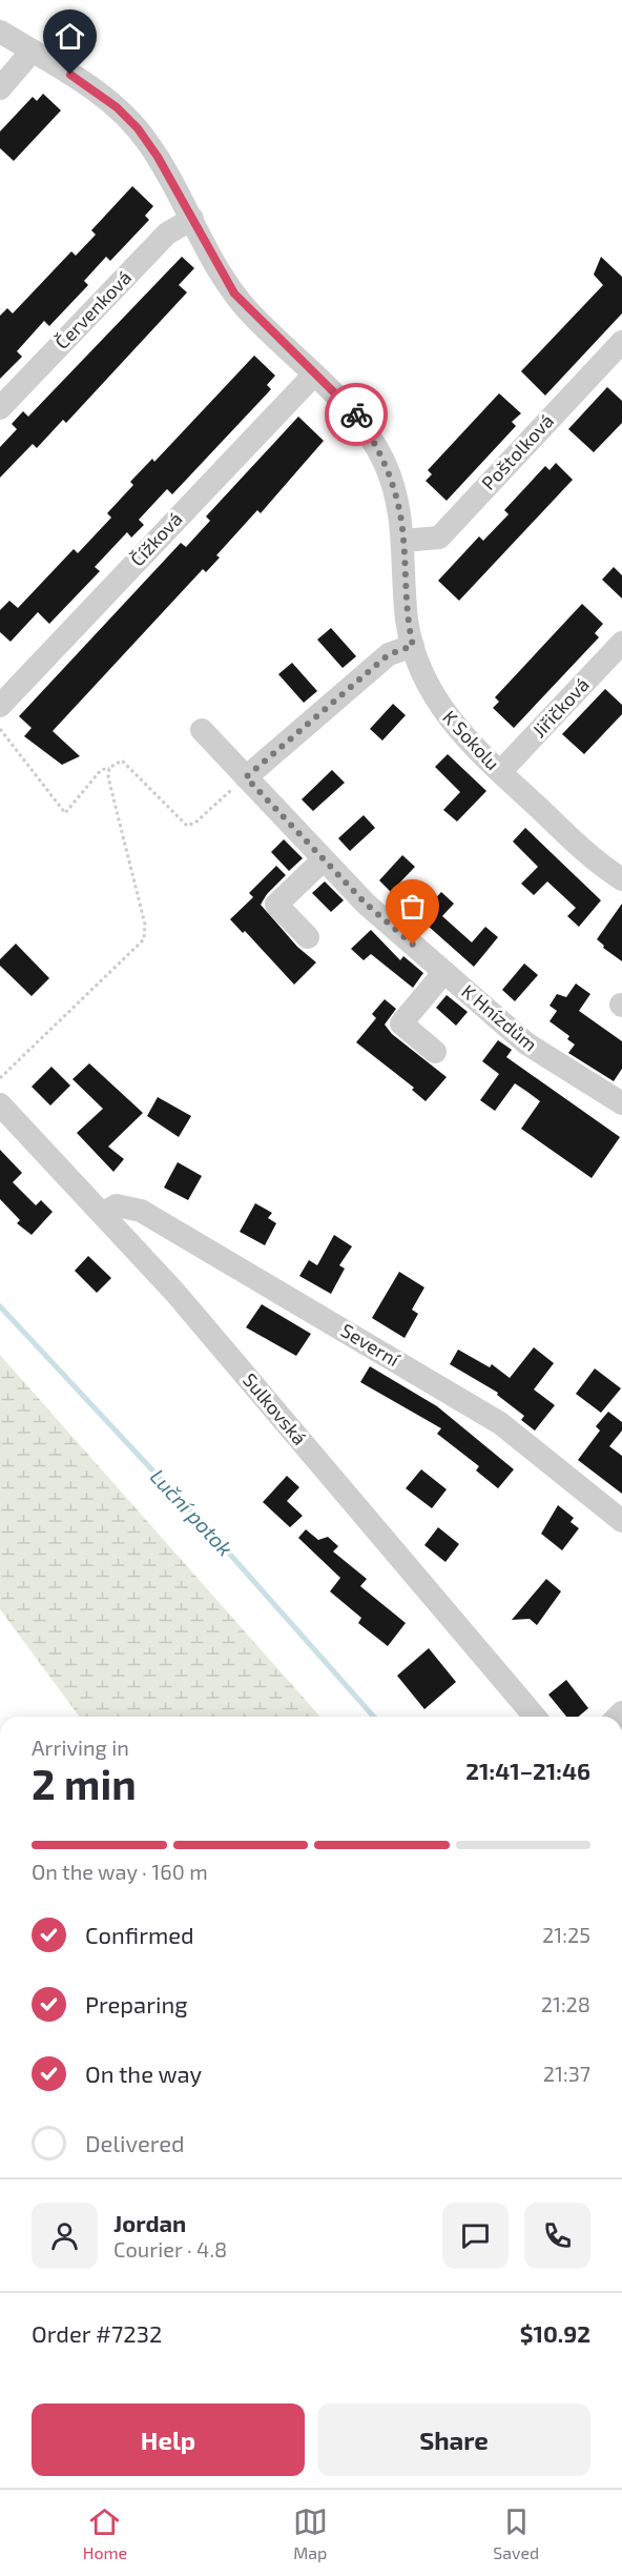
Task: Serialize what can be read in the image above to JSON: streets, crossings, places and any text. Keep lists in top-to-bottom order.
{
  "streets": {
    "street": [
      "Červenková",
      "Poštolková",
      "Čížková",
      "Jiřičková",
      "K Sokolu",
      "K Hnízdům",
      "Severní",
      "Sulkovská"
    ]
  },
  "crossings": [
    ["Červenková", "K Sokolu"],
    ["Poštolková", "K Sokolu"],
    ["Čížková", "K Sokolu"],
    ["Jiřičková", "K Sokolu"],
    ["Severní", "Sulkovská"]
  ],
  "water": ["Luční potok"],
  "page": {
    "heading": ["2 min", "Arriving in", "21:41–21:46"],
    "panel": [
      "Jordan",
      "Courier · 4.8",
      "Order #7232",
      "$10.92"
    ],
    "bar": "On the way · 160 m",
    "list": [
      ["Confirmed", "21:25"],
      ["Preparing", "21:28"],
      ["On the way", "21:37"],
      "Delivered"
    ],
    "buttons": ["Help", "Share"],
    "tabs": ["Home", "Map", "Saved"]
  }
}
